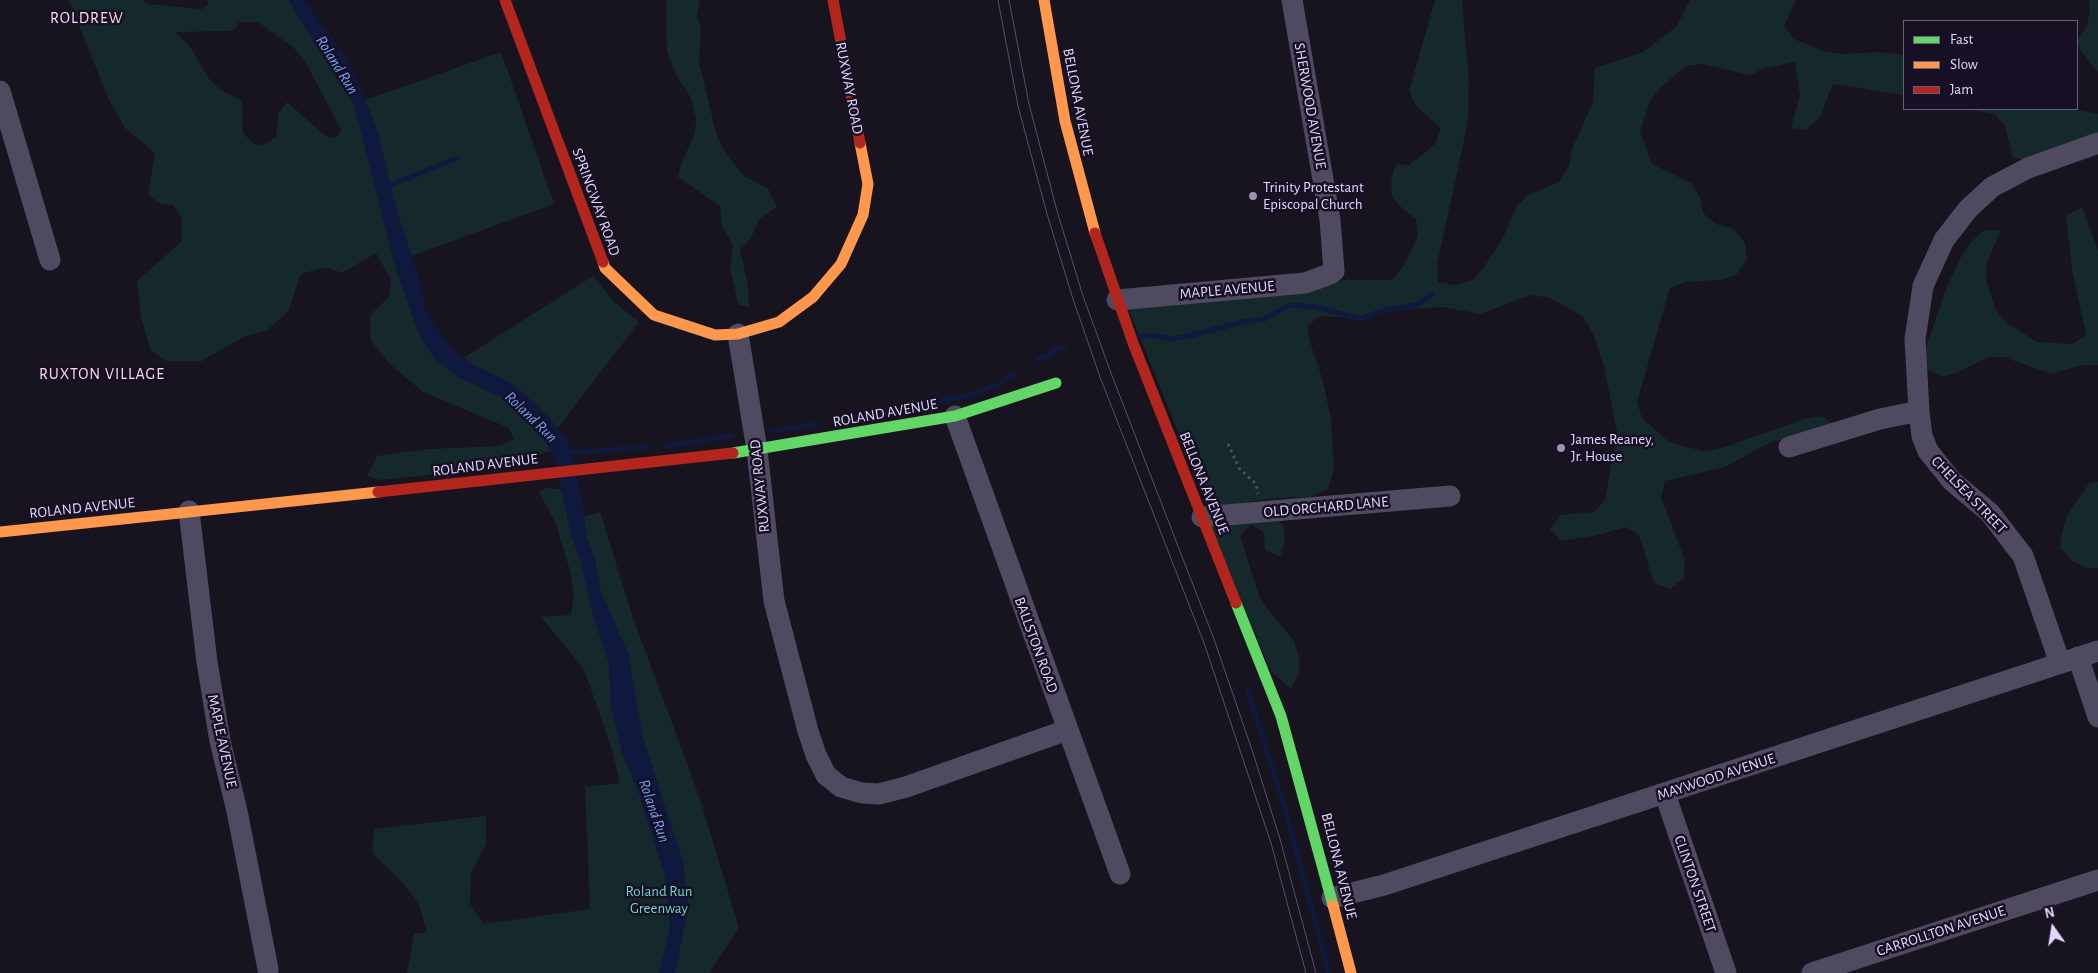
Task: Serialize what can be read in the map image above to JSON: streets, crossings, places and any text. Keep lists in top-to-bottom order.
{
  "streets": {
    "street": [
      "RUXWAY ROAD",
      "BELLONA AVENUE",
      "SHERWOOD AVENUE",
      "SPRINGWAY ROAD",
      "MAPLE AVENUE",
      "ROLAND AVENUE",
      "CHELSEA STREET",
      "OLD ORCHARD LANE",
      "BALLSTON ROAD",
      "MAYWOOD AVENUE",
      "CLINTON STREET",
      "CARROLLTON AVENUE"
    ]
  },
  "crossings": [
    ["RUXWAY ROAD", "SPRINGWAY ROAD"],
    ["RUXWAY ROAD", "ROLAND AVENUE"],
    ["RUXWAY ROAD", "BALLSTON ROAD"],
    ["BELLONA AVENUE", "MAPLE AVENUE"],
    ["BELLONA AVENUE", "OLD ORCHARD LANE"],
    ["BELLONA AVENUE", "MAYWOOD AVENUE"],
    ["SHERWOOD AVENUE", "MAPLE AVENUE"],
    ["MAPLE AVENUE", "ROLAND AVENUE"],
    ["ROLAND AVENUE", "BALLSTON ROAD"],
    ["CHELSEA STREET", "MAYWOOD AVENUE"],
    ["MAYWOOD AVENUE", "CLINTON STREET"]
  ],
  "districts": ["ROLDREW", "RUXTON VILLAGE"],
  "water": ["Roland Run"],
  "parks": ["Roland Run Greenway"],
  "places": ["Trinity Protestant Episcopal Church", "James Reaney, Jr. House"],
  "legend": ["Fast", "Slow", "Jam"],
  "north": "top"
}
